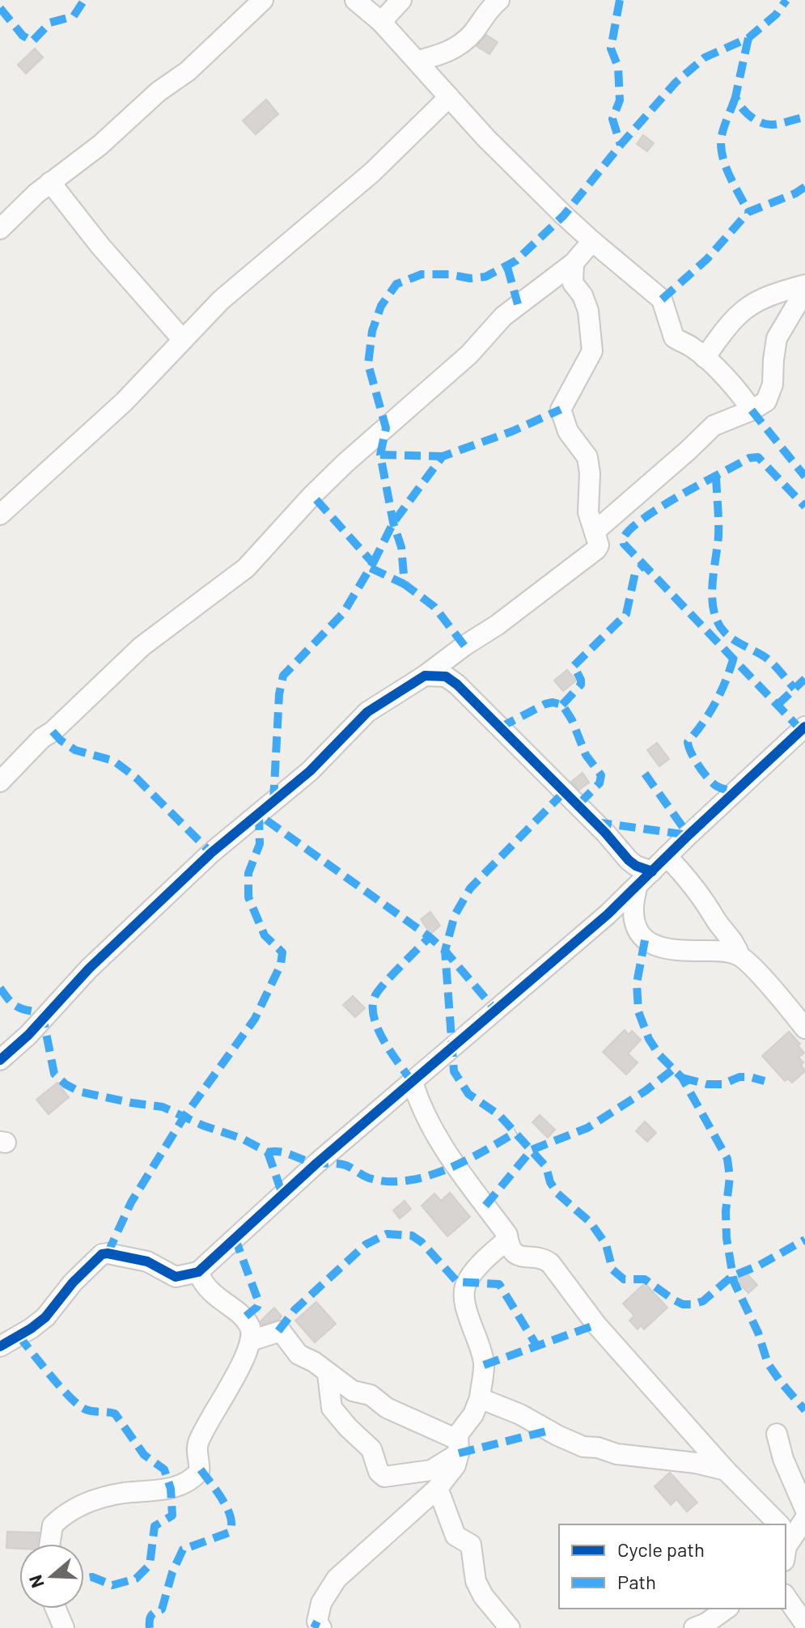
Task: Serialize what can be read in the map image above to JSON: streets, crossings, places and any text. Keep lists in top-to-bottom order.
{
  "legend": ["Cycle path", "Path"],
  "north": "left"
}
